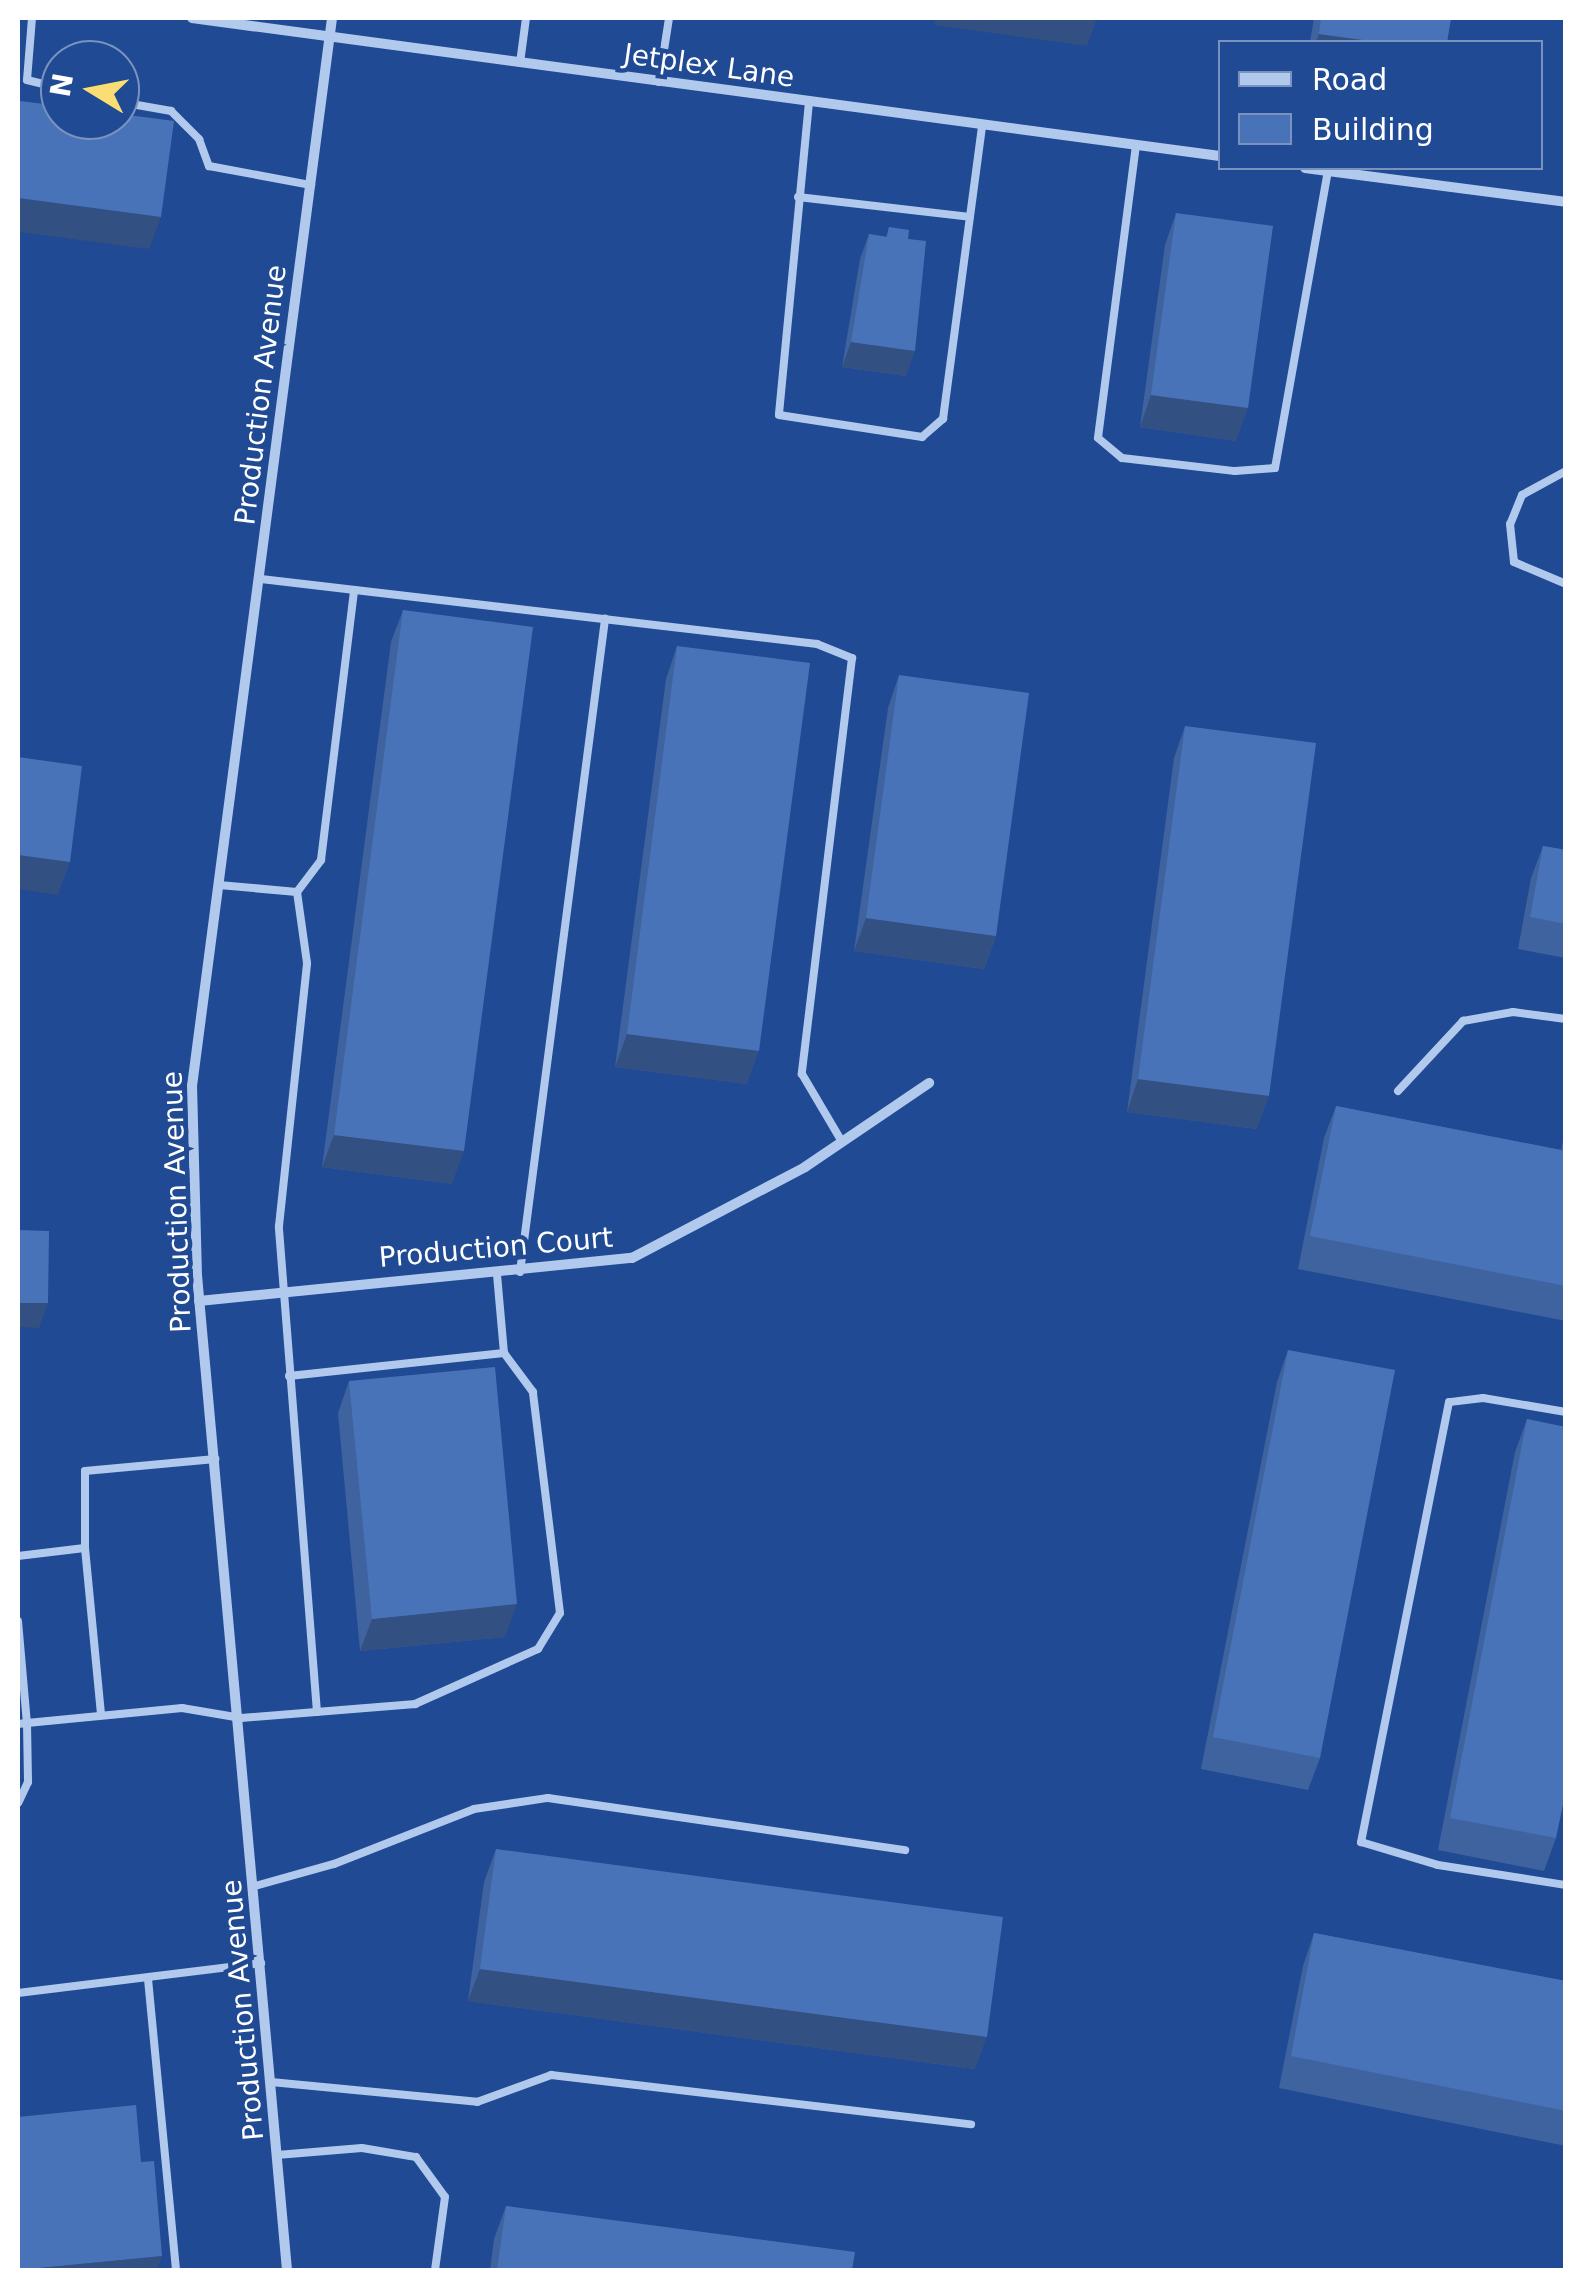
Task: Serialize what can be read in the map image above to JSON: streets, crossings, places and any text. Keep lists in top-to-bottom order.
{
  "streets": {
    "street": ["Jetplex Lane", "Production Avenue", "Production Court"]
  },
  "crossings": [
    ["Jetplex Lane", "Production Avenue"],
    ["Production Avenue", "Production Court"]
  ],
  "legend": ["Road", "Building"],
  "north": "left"
}
